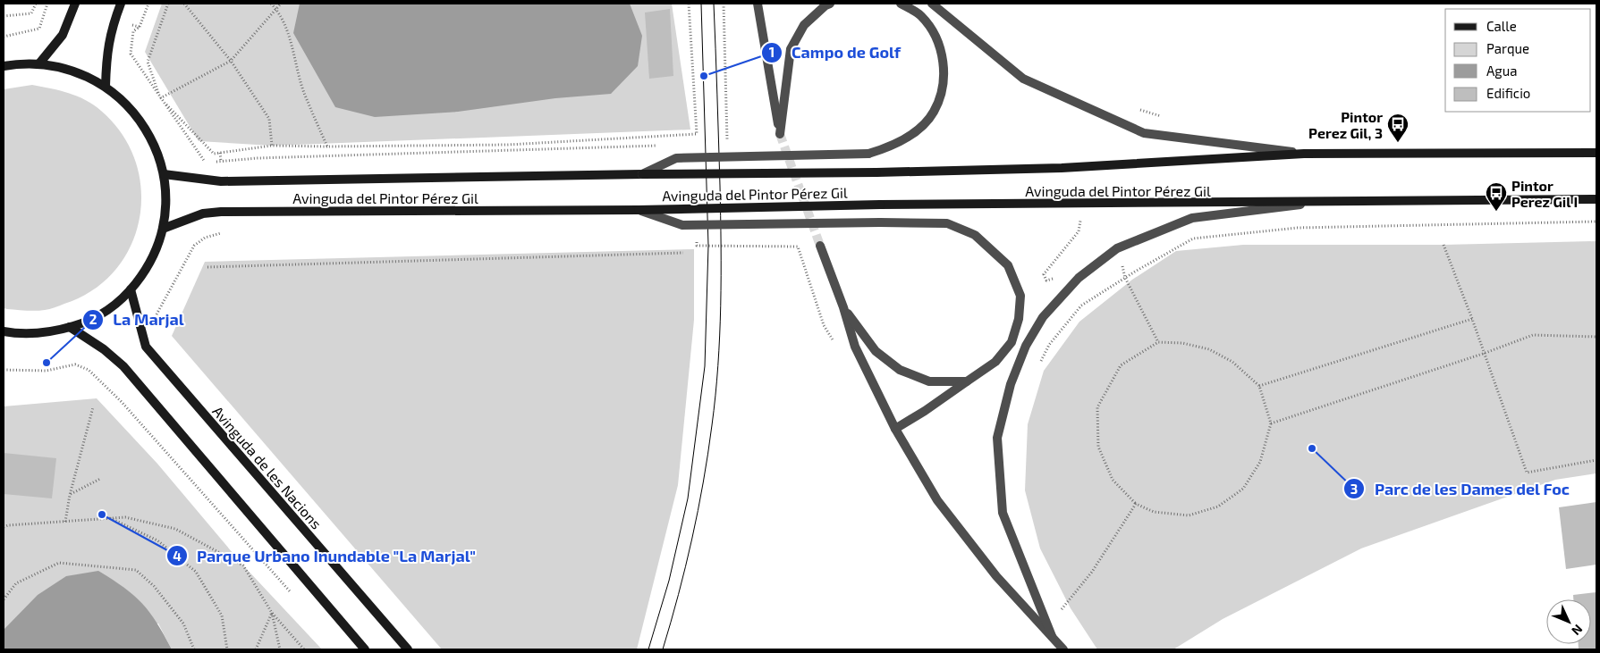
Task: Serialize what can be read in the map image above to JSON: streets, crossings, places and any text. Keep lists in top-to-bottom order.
{
  "streets": {
    "main road": ["Avinguda del Pintor Pérez Gil", "Avinguda de les Nacions"]
  },
  "places": {
    "other": [
      "Campo de Golf",
      "La Marjal",
      "Parc de les Dames del Foc",
      "Parque Urbano Inundable \"La Marjal\""
    ],
    "bus stop": ["Pintor Perez Gil, 3", "Pintor Perez Gil I"]
  },
  "legend": [
    "Calle",
    "Parque",
    "Agua",
    "Edificio"
  ],
  "north": "bottom right"
}
